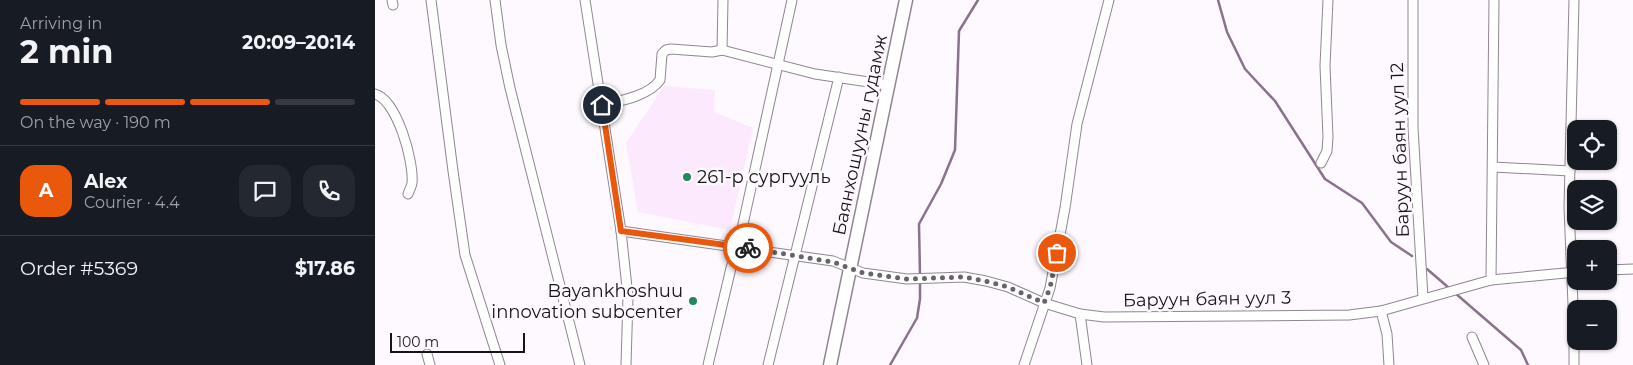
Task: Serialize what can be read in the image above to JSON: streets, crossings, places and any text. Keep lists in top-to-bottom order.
{
  "streets": {
    "main road": ["Баянхошууны гудамж"],
    "street": ["Баруун баян уул 12", "Баруун баян уул 3"]
  },
  "crossings": [
    ["Баянхошууны гудамж", "Баруун баян уул 3"],
    ["Баруун баян уул 12", "Баруун баян уул 3"]
  ],
  "places": ["261-р сургууль", "Bayankhoshuu innovation subcenter"],
  "scale_bar": "100 m",
  "page": {
    "heading": ["2 min", "Arriving in", "20:09–20:14"],
    "panel": [
      "Alex",
      "Courier · 4.4",
      "Order #5369",
      "$17.86"
    ],
    "bar": "On the way · 190 m",
    "map_buttons": ["+", "−"],
    "round": "A",
    "scale": "100 m"
  }
}
